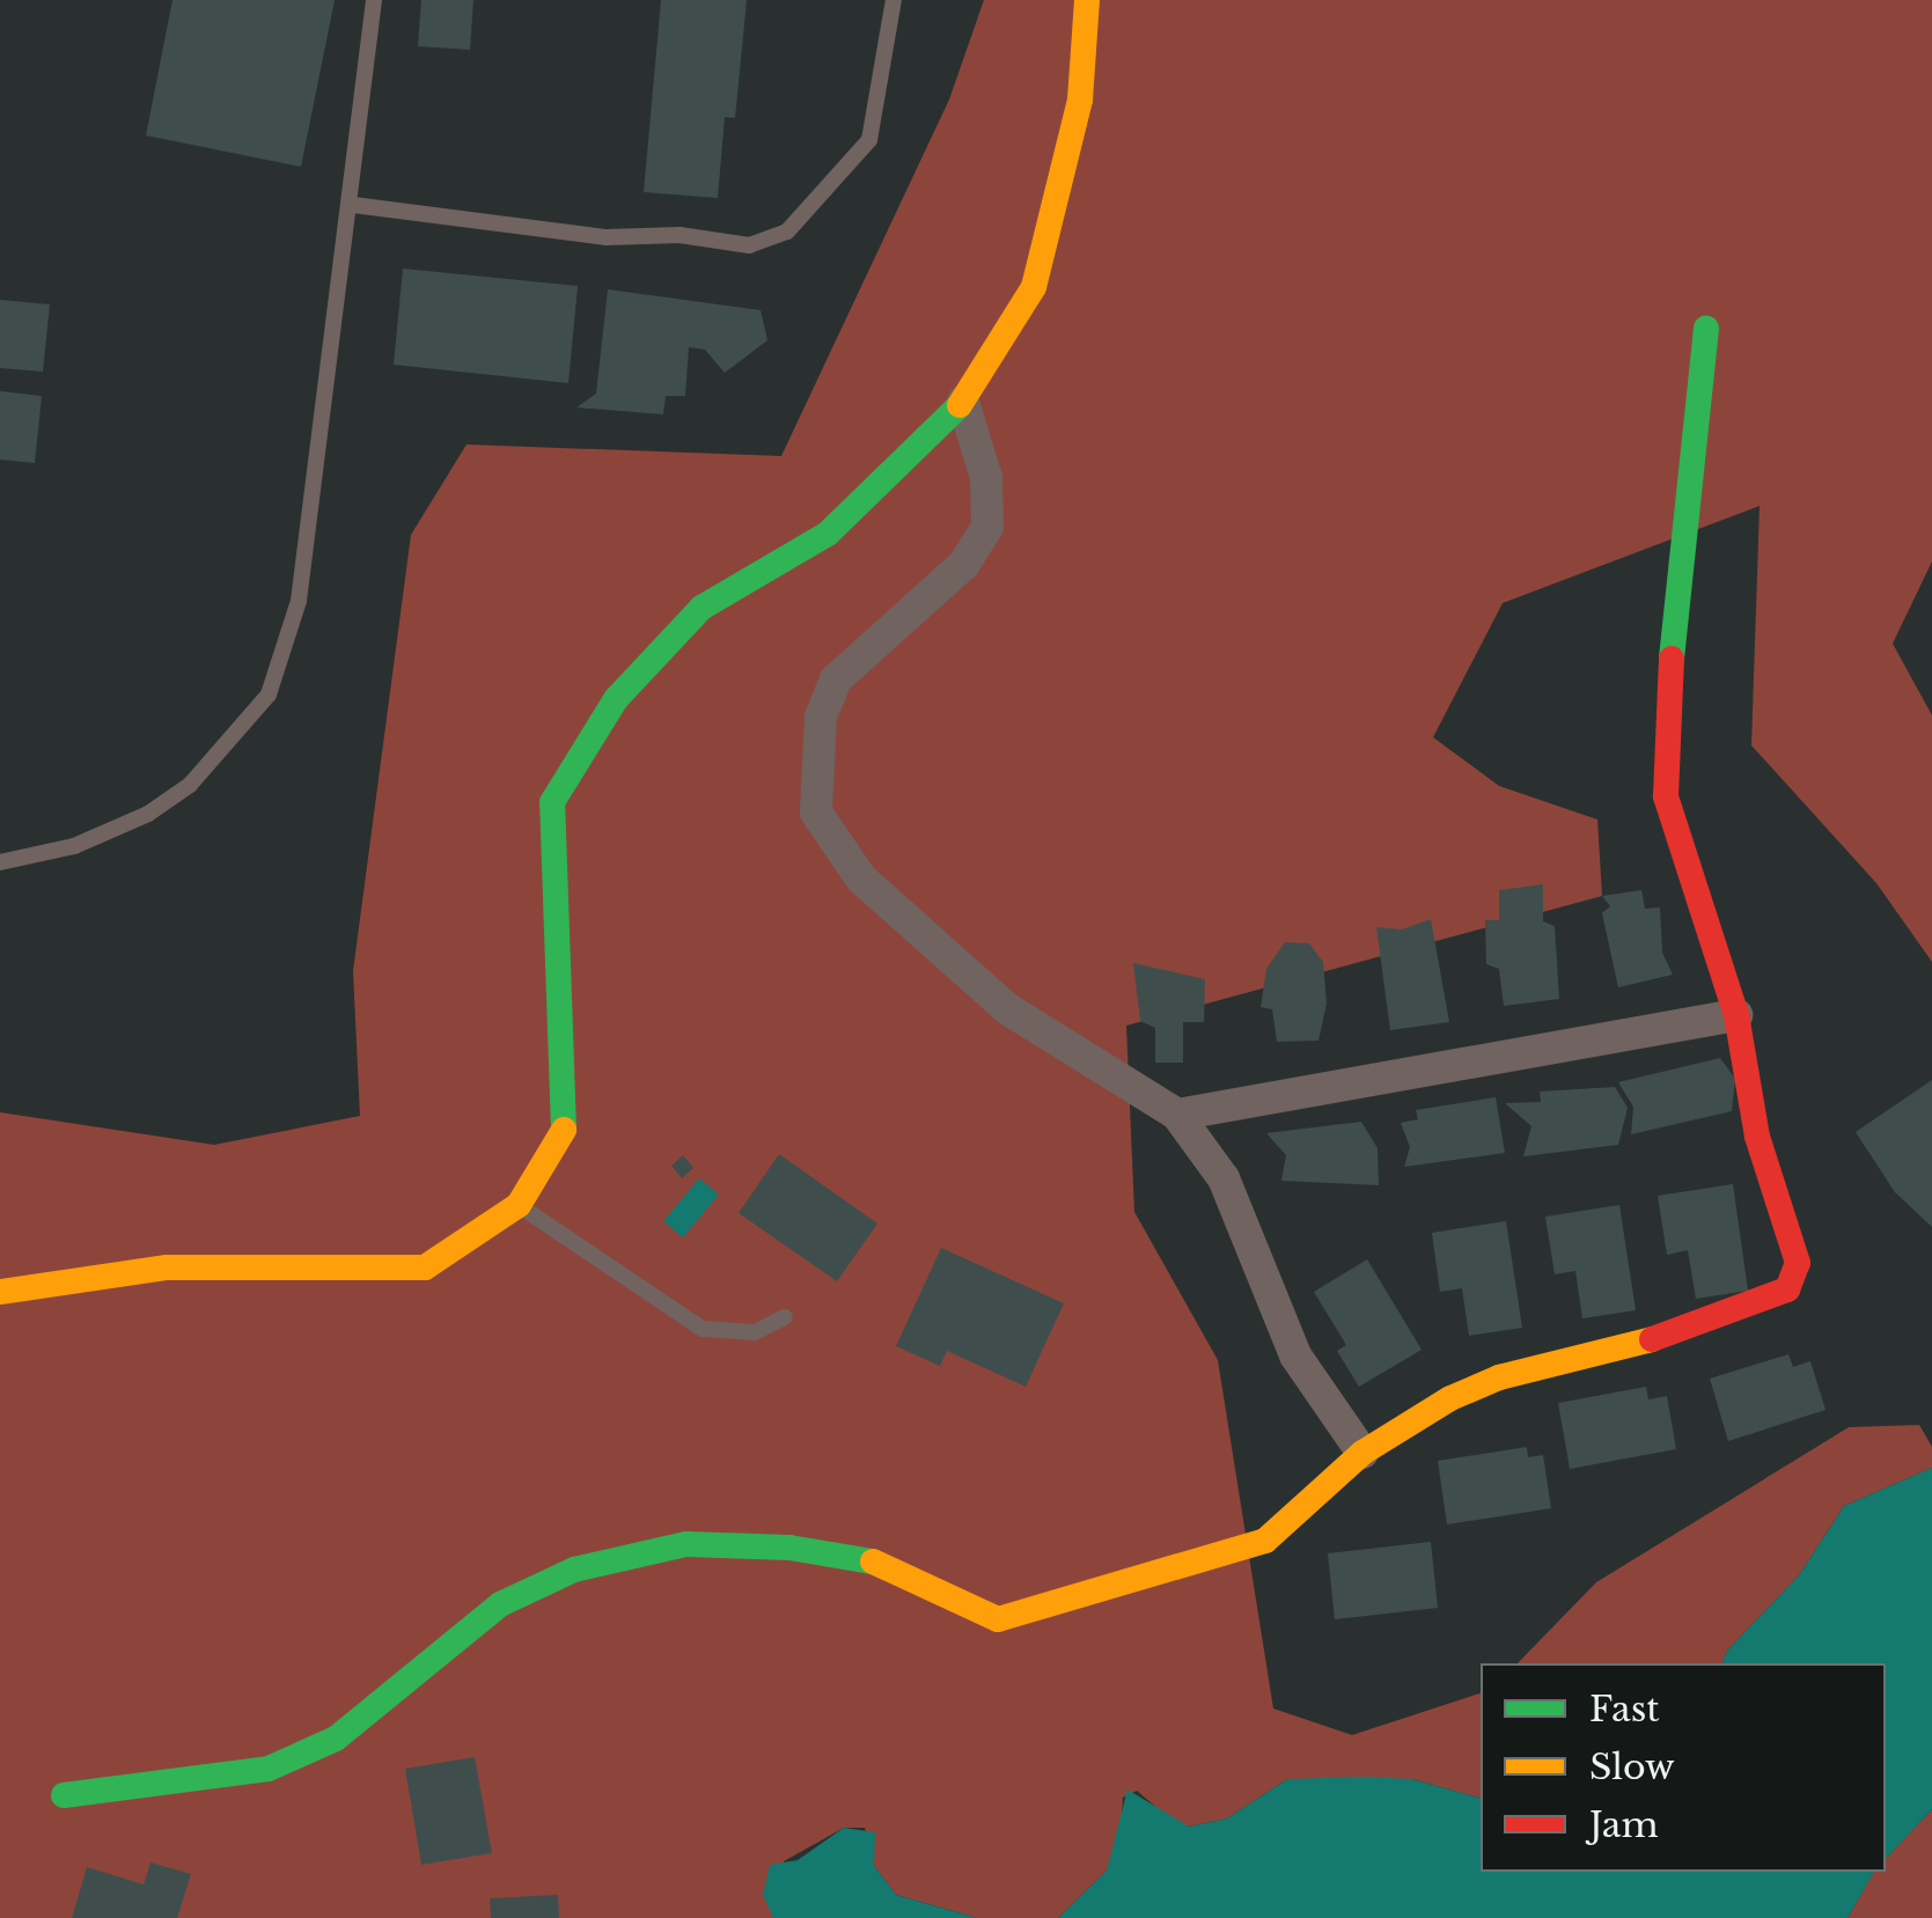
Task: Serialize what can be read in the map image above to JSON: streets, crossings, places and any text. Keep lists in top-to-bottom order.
{
  "legend": ["Fast", "Slow", "Jam"]
}
